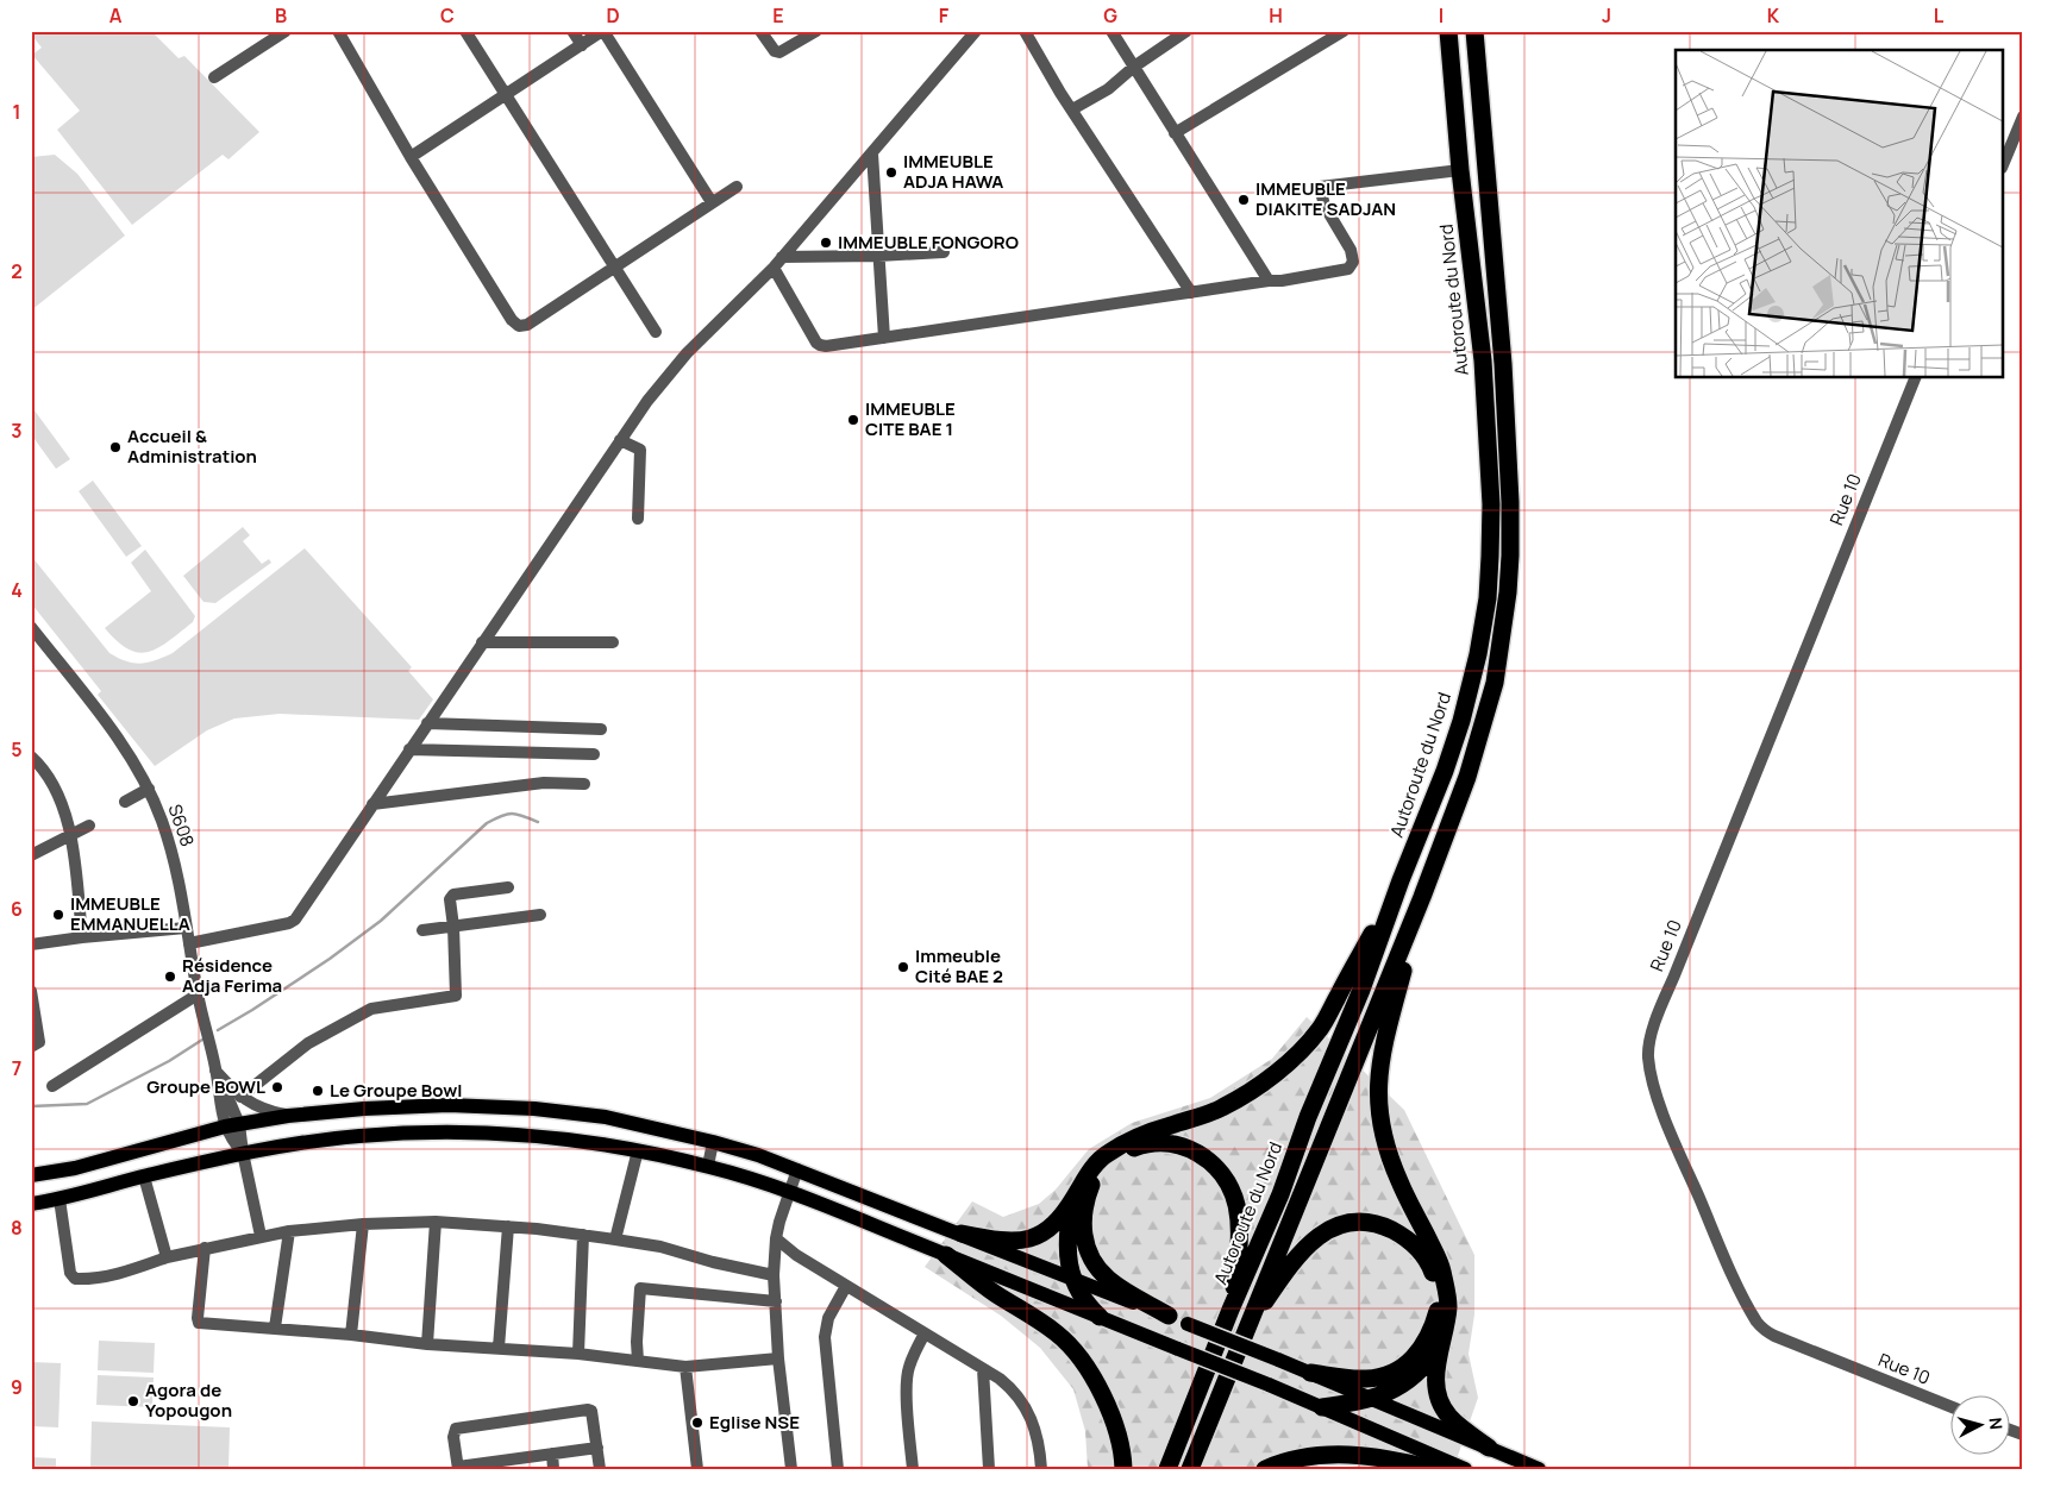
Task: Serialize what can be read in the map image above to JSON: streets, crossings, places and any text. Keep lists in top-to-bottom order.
{
  "streets": {
    "highway": ["Autoroute du Nord"],
    "street": ["Rue 10", "S608"]
  },
  "places": [
    "IMMEUBLE ADJA HAWA",
    "IMMEUBLE DIAKITE SADJAN",
    "IMMEUBLE FONGORO",
    "IMMEUBLE CITE BAE 1",
    "Accueil & Administration",
    "IMMEUBLE EMMANUELLA",
    "Immeuble Cité BAE 2",
    "Résidence Adja Ferima",
    "Groupe BOWL",
    "Le Groupe Bowl",
    "Agora de Yopougon",
    "Eglise NSE"
  ],
  "north": "right",
  "grid": {
    "columns": [
      "A",
      "B",
      "C",
      "D",
      "E",
      "F",
      "G",
      "H",
      "I",
      "J",
      "K",
      "L"
    ],
    "rows": [
      "1",
      "2",
      "3",
      "4",
      "5",
      "6",
      "7",
      "8",
      "9"
    ]
  }
}
